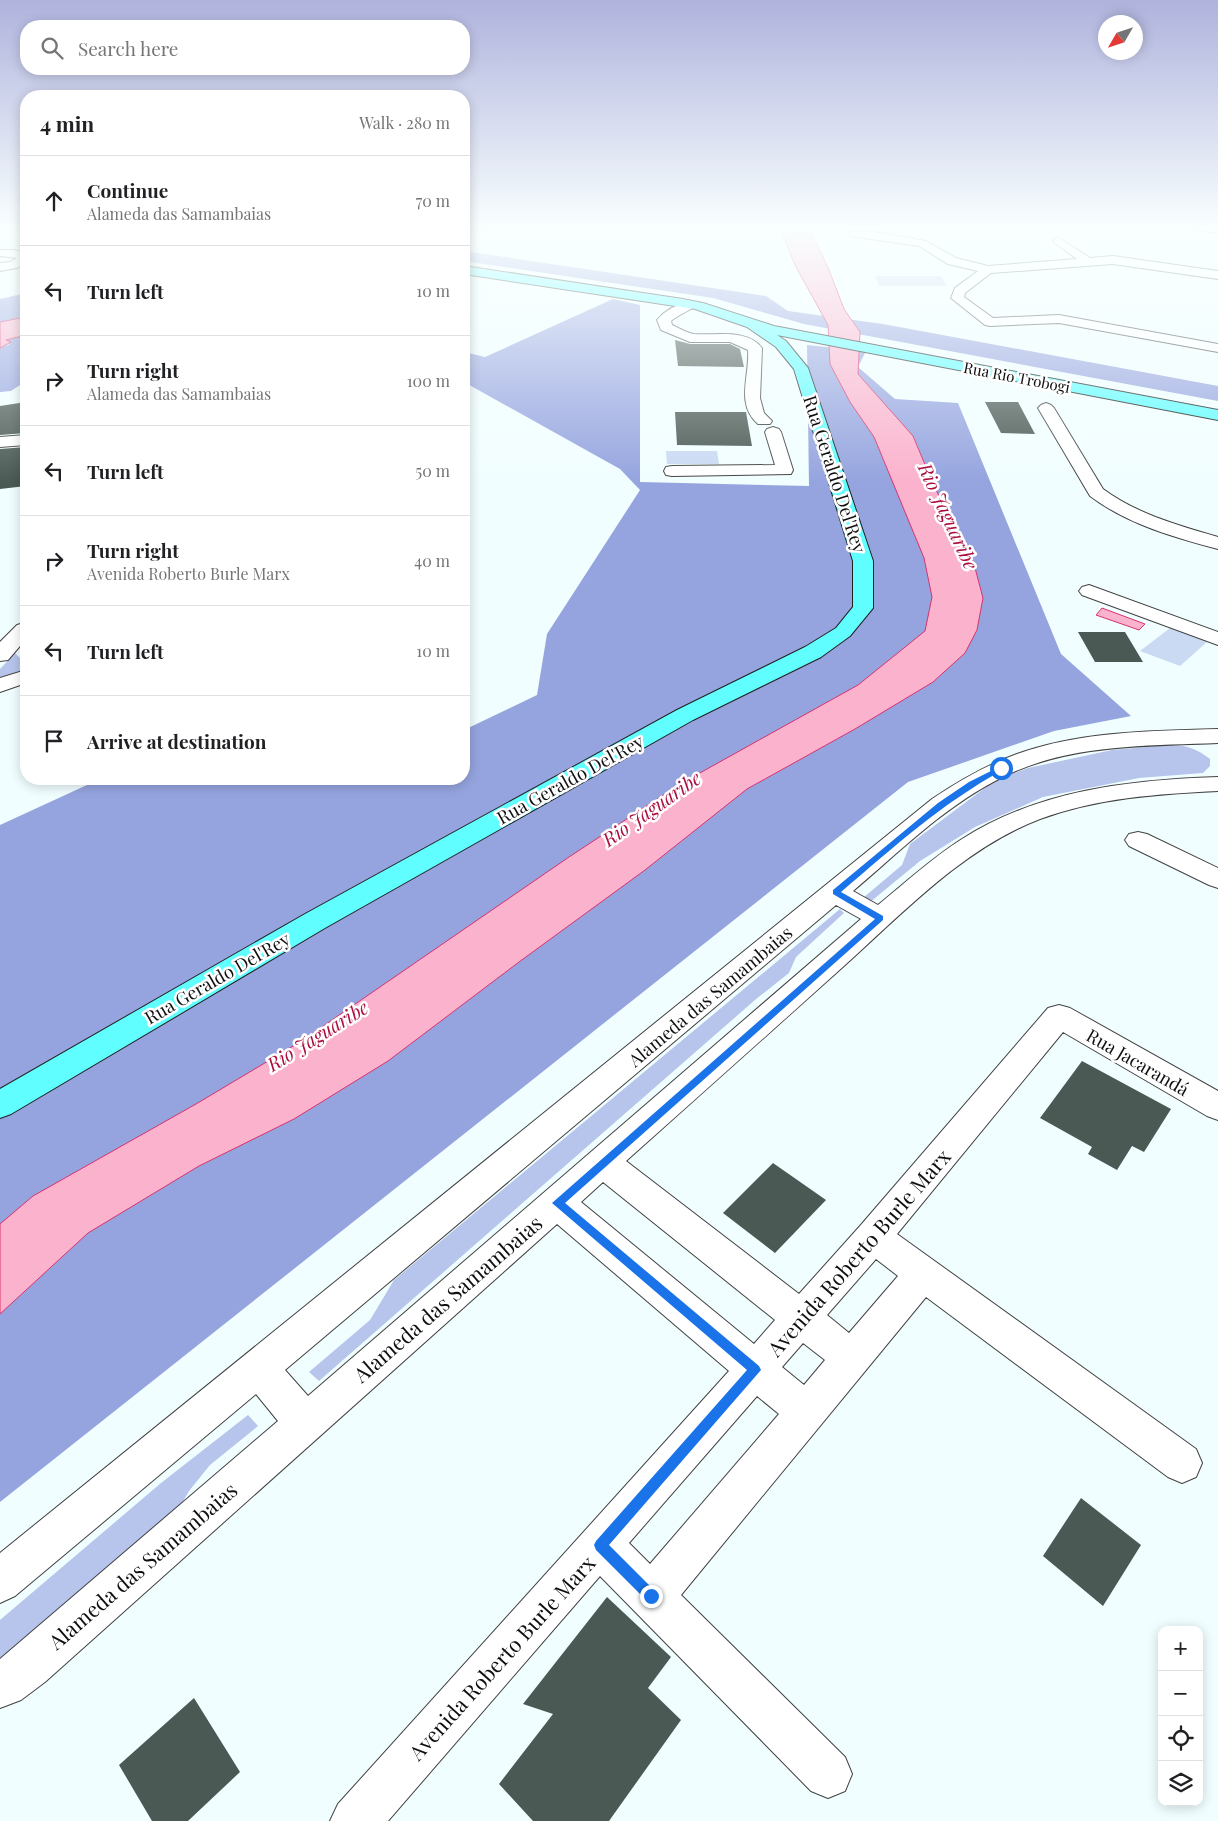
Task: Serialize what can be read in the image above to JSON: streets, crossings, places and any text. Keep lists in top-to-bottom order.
{
  "streets": {
    "main road": ["Rua Rio Trobogi", "Rua Geraldo Del'Rey"],
    "street": ["Alameda das Samambaias", "Rua Jacarandá", "Avenida Roberto Burle Marx"]
  },
  "crossings": [
    ["Rua Rio Trobogi", "Rua Geraldo Del'Rey"],
    ["Rua Jacarandá", "Avenida Roberto Burle Marx"]
  ],
  "water": ["Rio Jaguaribe"],
  "north": "bottom left",
  "page": {
    "search": "Search here",
    "heading": ["4 min", "Walk · 280 m"],
    "list": [
      ["Continue", "Alameda das Samambaias", "70 m"],
      ["Turn left", "10 m"],
      ["Turn right", "Alameda das Samambaias", "100 m"],
      ["Turn left", "50 m"],
      ["Turn right", "Avenida Roberto Burle Marx", "40 m"],
      ["Turn left", "10 m"],
      "Arrive at destination"
    ],
    "map_buttons": ["+", "−"]
  }
}
